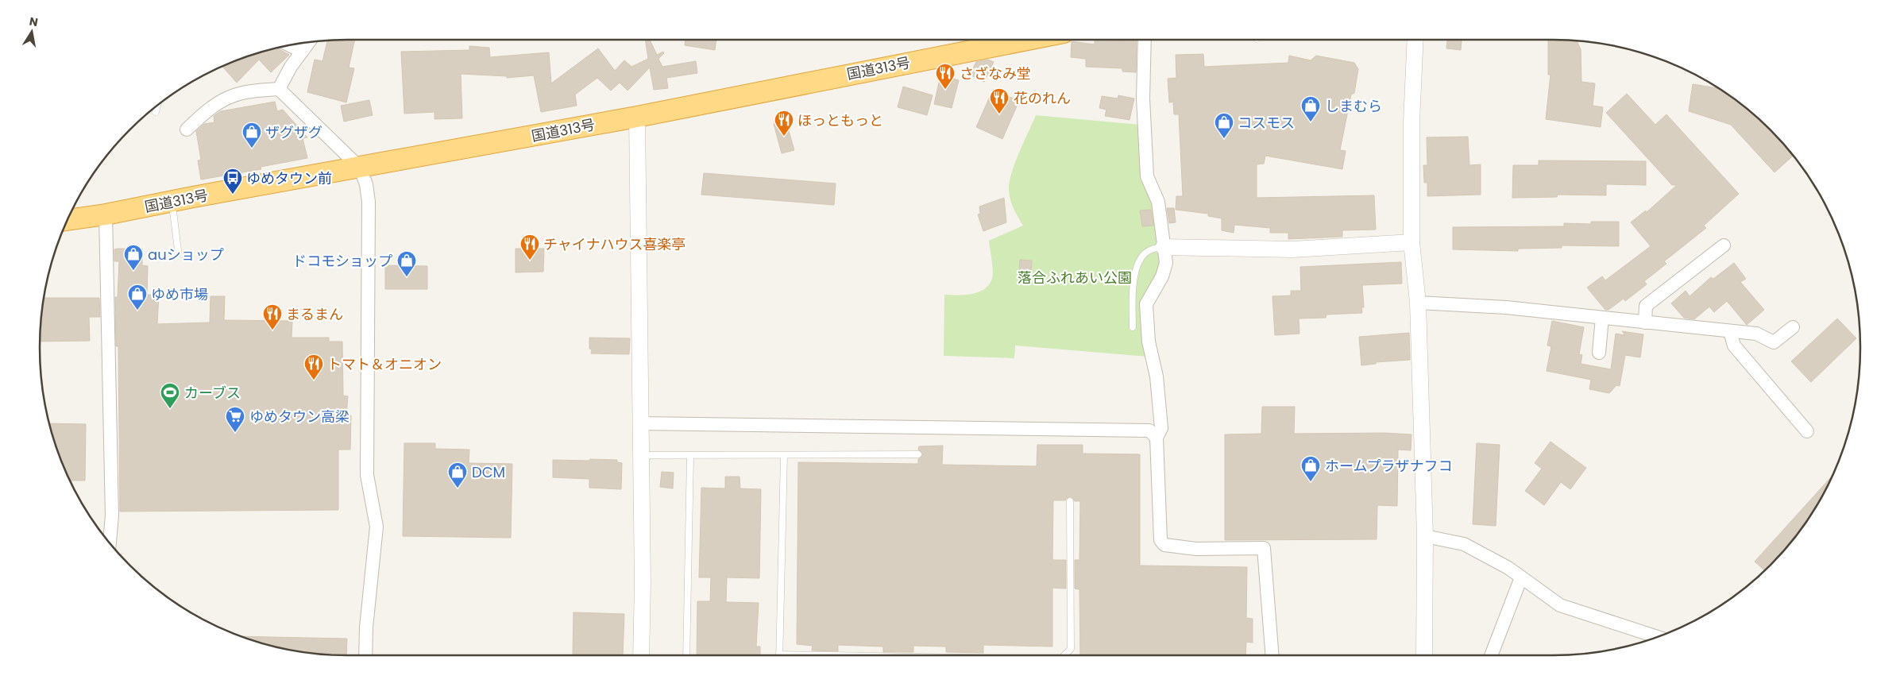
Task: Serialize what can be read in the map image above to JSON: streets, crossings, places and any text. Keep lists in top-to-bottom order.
{
  "streets": {
    "highway": ["国道313号"]
  },
  "parks": ["落合ふれあい公園"],
  "places": {
    "restaurant": [
      "さざなみ堂",
      "花のれん",
      "ほっともっと",
      "チャイナハウス喜楽亭",
      "まるまん",
      "トマト＆オニオン"
    ],
    "shop": [
      "しまむら",
      "コスモス",
      "ザグザグ",
      "auショップ",
      "ドコモショップ",
      "ゆめ市場",
      "ホームプラザナフコ",
      "DCM"
    ],
    "bus stop": ["ゆめタウン前"],
    "sports": ["カーブス"],
    "supermarket": ["ゆめタウン高梁"]
  },
  "north": "top"
}
